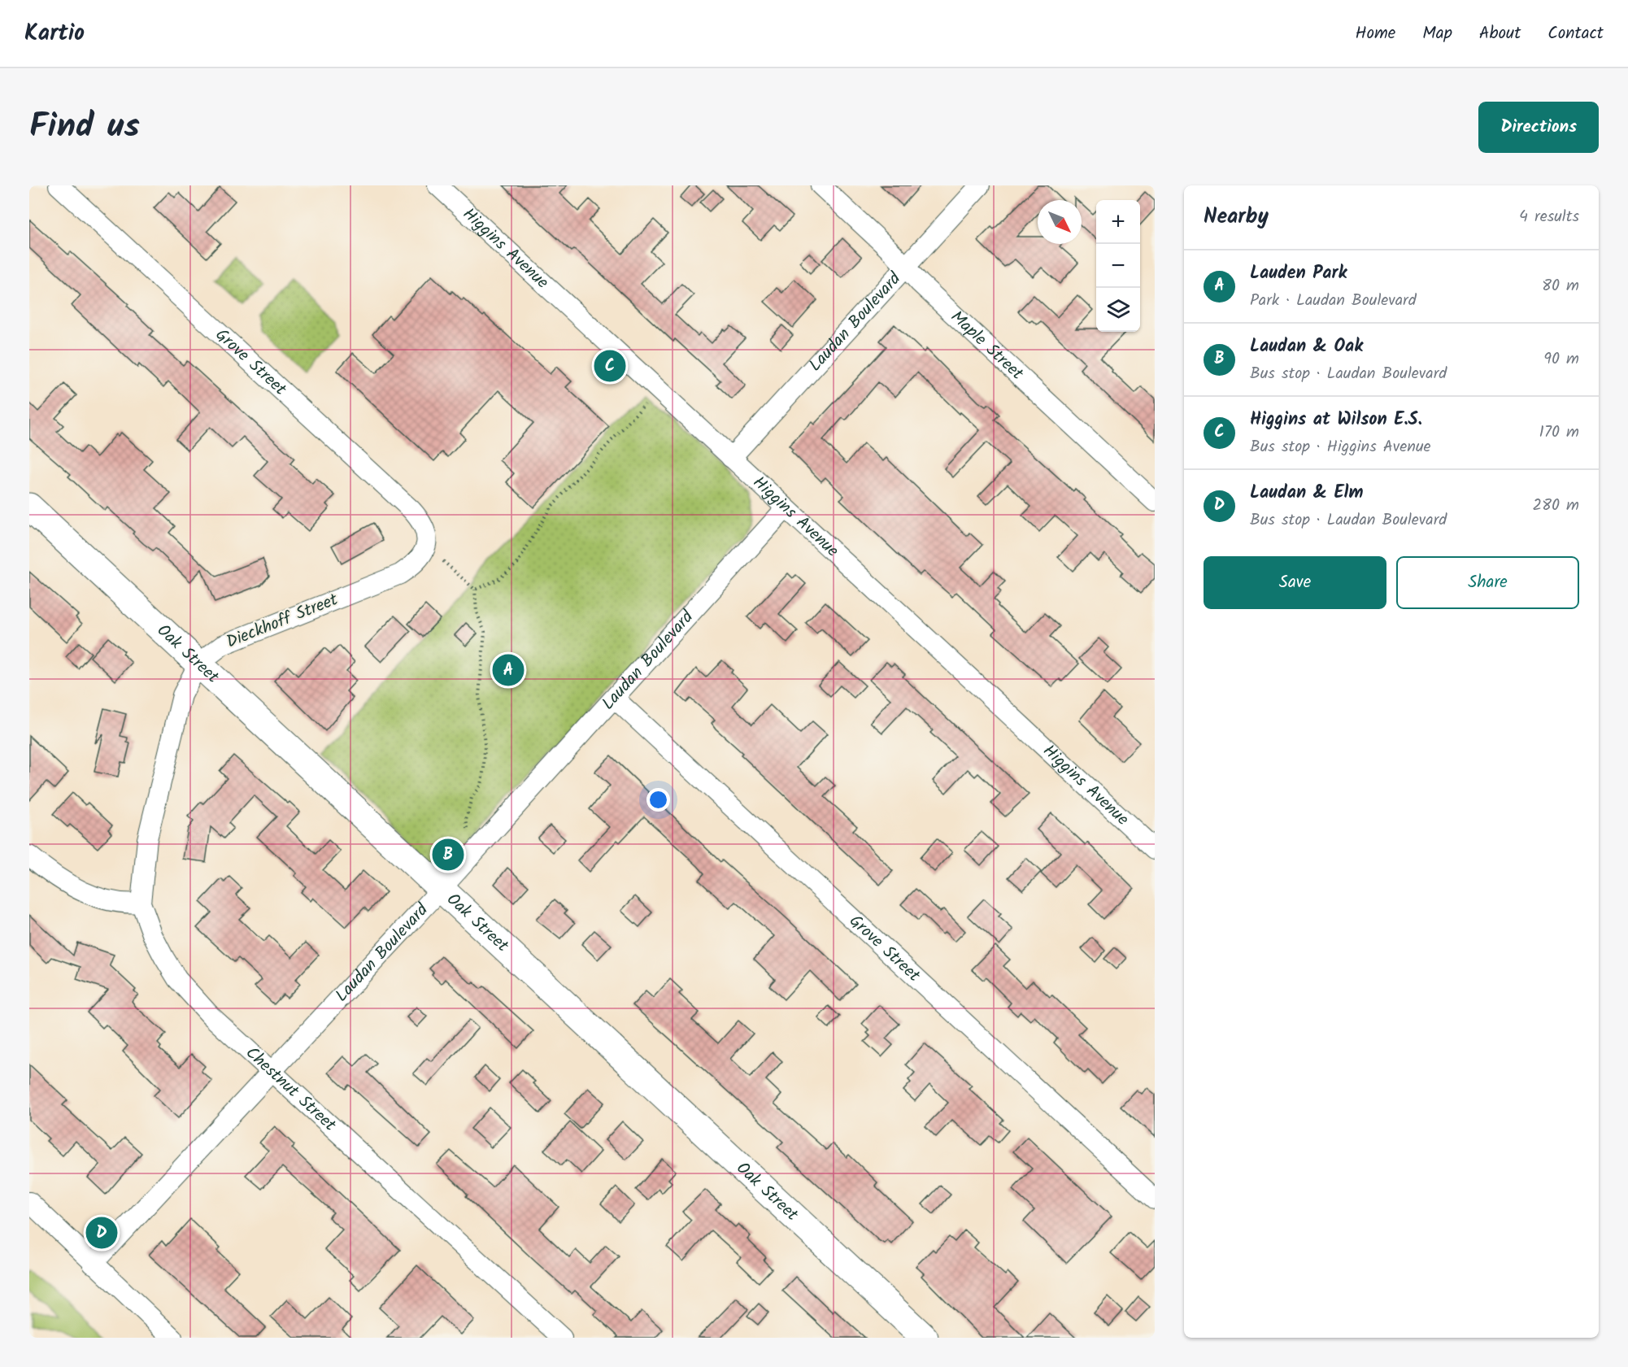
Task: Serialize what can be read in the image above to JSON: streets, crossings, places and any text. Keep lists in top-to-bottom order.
{
  "streets": {
    "street": [
      "Higgins Avenue",
      "Laudan Boulevard",
      "Maple Street",
      "Grove Street",
      "Dieckhoff Street",
      "Oak Street",
      "Chestnut Street"
    ]
  },
  "crossings": [
    ["Higgins Avenue", "Laudan Boulevard"],
    ["Laudan Boulevard", "Maple Street"],
    ["Laudan Boulevard", "Grove Street"],
    ["Laudan Boulevard", "Oak Street"],
    ["Laudan Boulevard", "Chestnut Street"],
    ["Grove Street", "Dieckhoff Street"],
    ["Dieckhoff Street", "Oak Street"],
    ["Dieckhoff Street", "Chestnut Street"]
  ],
  "north": "bottom right",
  "page": {
    "header": "Kartio",
    "nav": [
      "Home",
      "Map",
      "About",
      "Contact"
    ],
    "title": "Find us",
    "buttons": [
      "Directions",
      ["Save", "Share"]
    ],
    "heading": ["Nearby", "4 results"],
    "map_buttons": ["+", "−"],
    "list": [
      {
        "mark": "A",
        "name": "Lauden Park",
        "note": "Park · Laudan Boulevard",
        "value": "80 m"
      },
      {
        "mark": "B",
        "name": "Laudan & Oak",
        "note": "Bus stop · Laudan Boulevard",
        "value": "90 m"
      },
      {
        "mark": "C",
        "name": "Higgins at Wilson E.S.",
        "note": "Bus stop · Higgins Avenue",
        "value": "170 m"
      },
      {
        "mark": "D",
        "name": "Laudan & Elm",
        "note": "Bus stop · Laudan Boulevard",
        "value": "280 m"
      }
    ],
    "pins": [
      "C",
      "A",
      "B",
      "D"
    ]
  }
}
